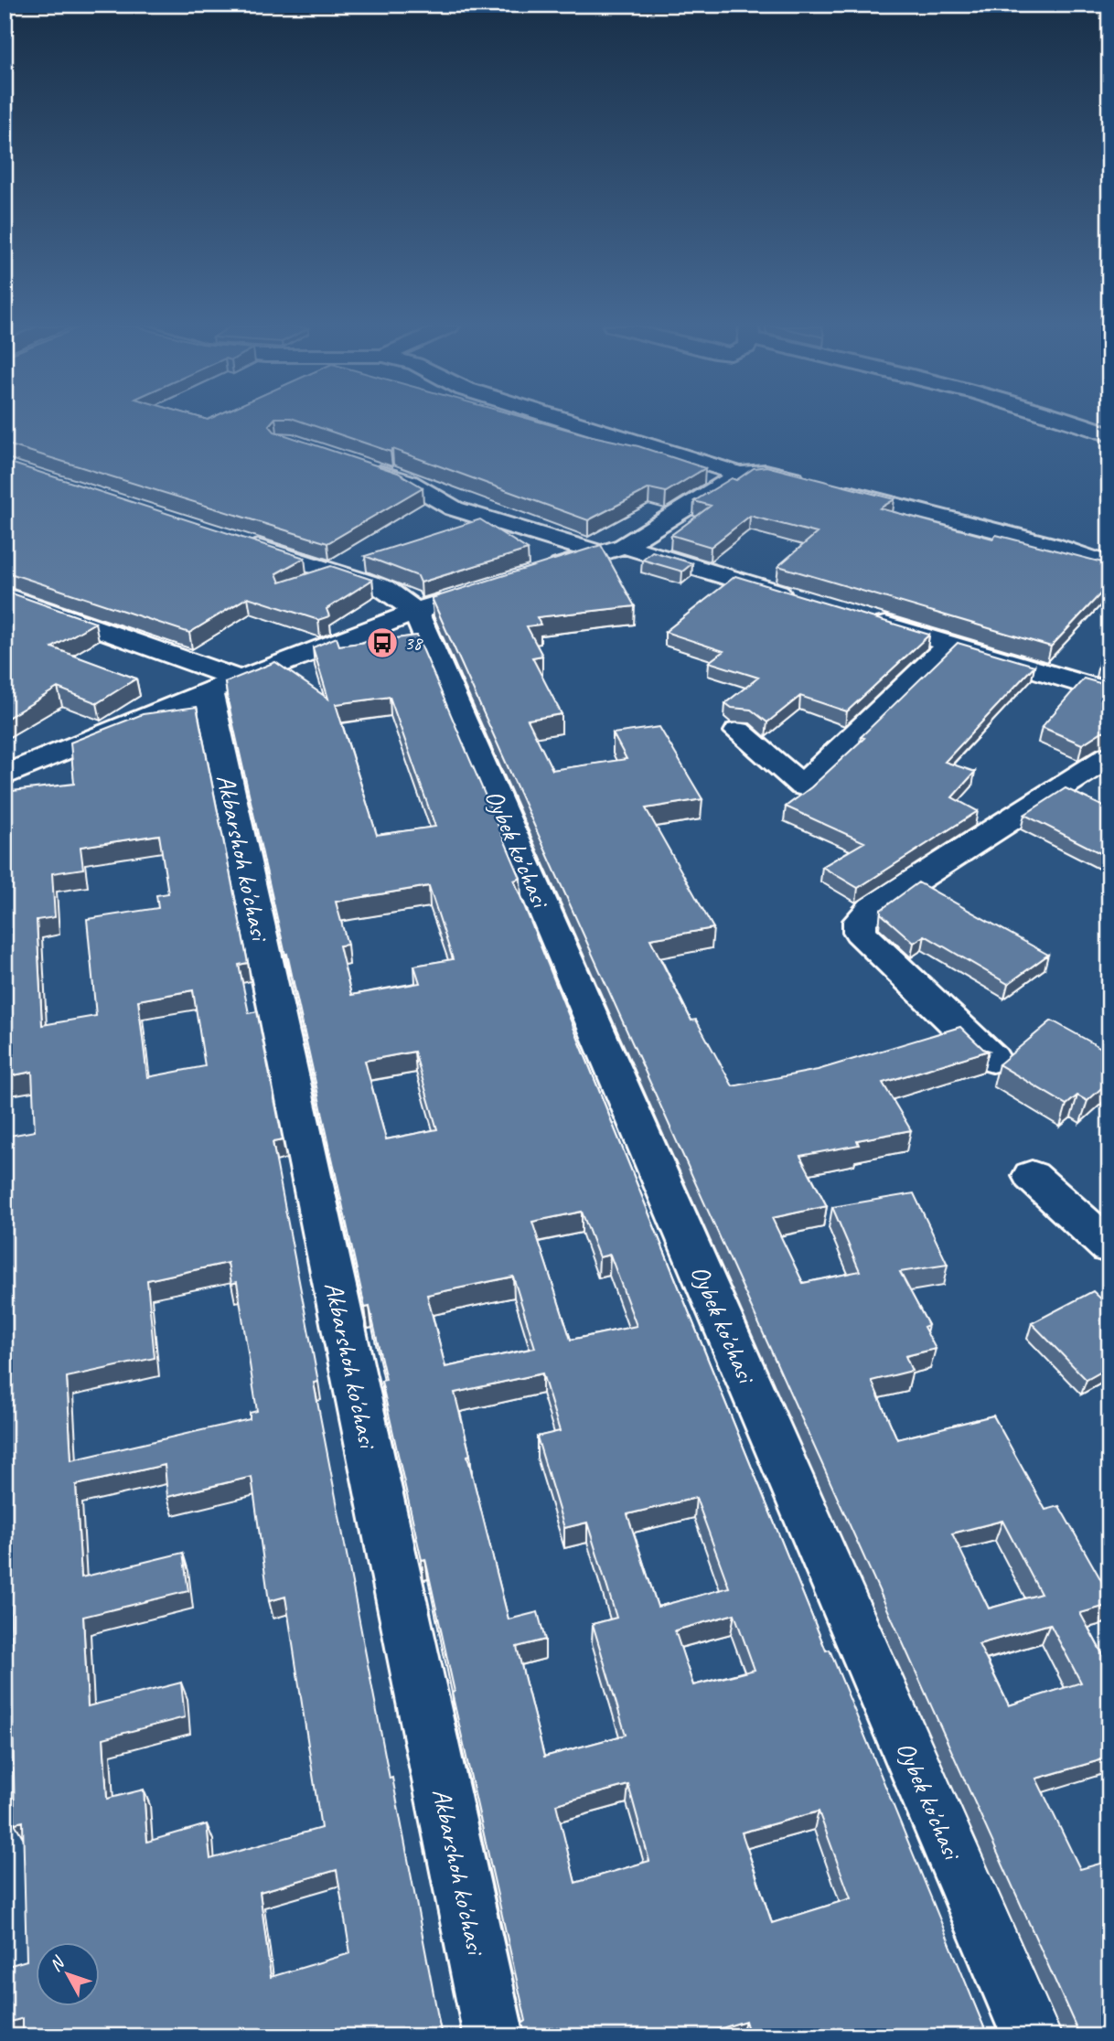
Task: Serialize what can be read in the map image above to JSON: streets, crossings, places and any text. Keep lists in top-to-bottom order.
{
  "streets": {
    "street": ["Oybek ko'chasi", "Akbarshoh ko'chasi"]
  },
  "places": {
    "bus stop": ["38"]
  },
  "north": "top left"
}
